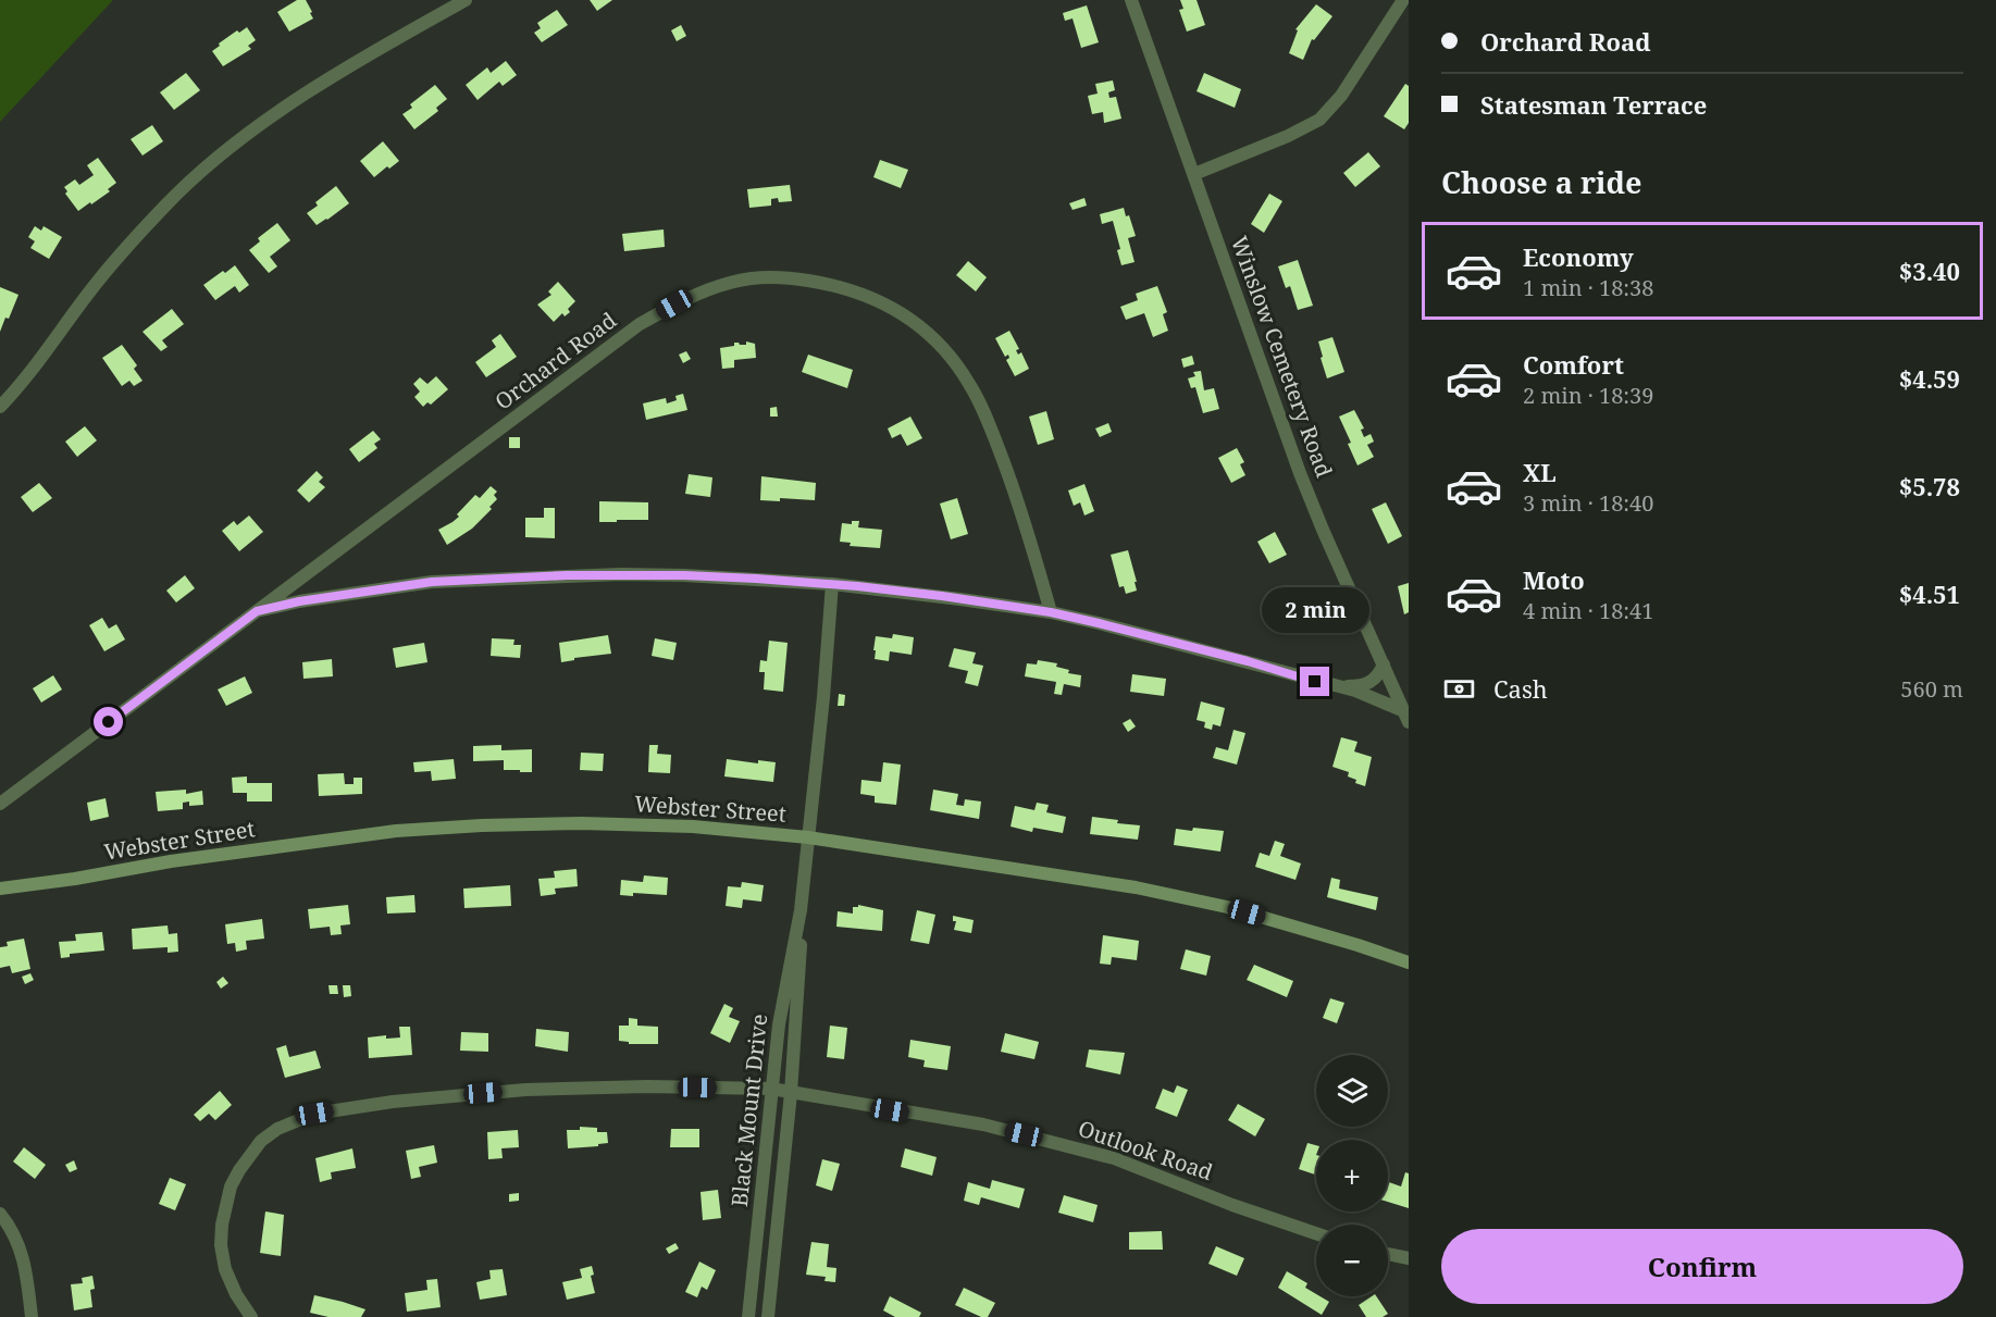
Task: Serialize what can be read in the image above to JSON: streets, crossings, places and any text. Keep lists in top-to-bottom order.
{
  "streets": {
    "street": [
      "Winslow Cemetery Road",
      "Orchard Road",
      "Webster Street",
      "Black Mount Drive",
      "Outlook Road"
    ]
  },
  "crossings": [
    ["Webster Street", "Black Mount Drive"],
    ["Black Mount Drive", "Outlook Road"]
  ],
  "page": {
    "banner": ["Orchard Road", "Statesman Terrace"],
    "heading": "Choose a ride",
    "list": [
      {
        "name": "Economy",
        "note": "1 min · 18:38",
        "value": "$3.40"
      },
      {
        "name": "Comfort",
        "note": "2 min · 18:39",
        "value": "$4.59"
      },
      {
        "name": "XL",
        "note": "3 min · 18:40",
        "value": "$5.78"
      },
      {
        "name": "Moto",
        "note": "4 min · 18:41",
        "value": "$4.51"
      }
    ],
    "bubble": "2 min",
    "pay": ["Cash", "560 m"],
    "map_buttons": ["+", "−"],
    "buttons": "Confirm"
  }
}
